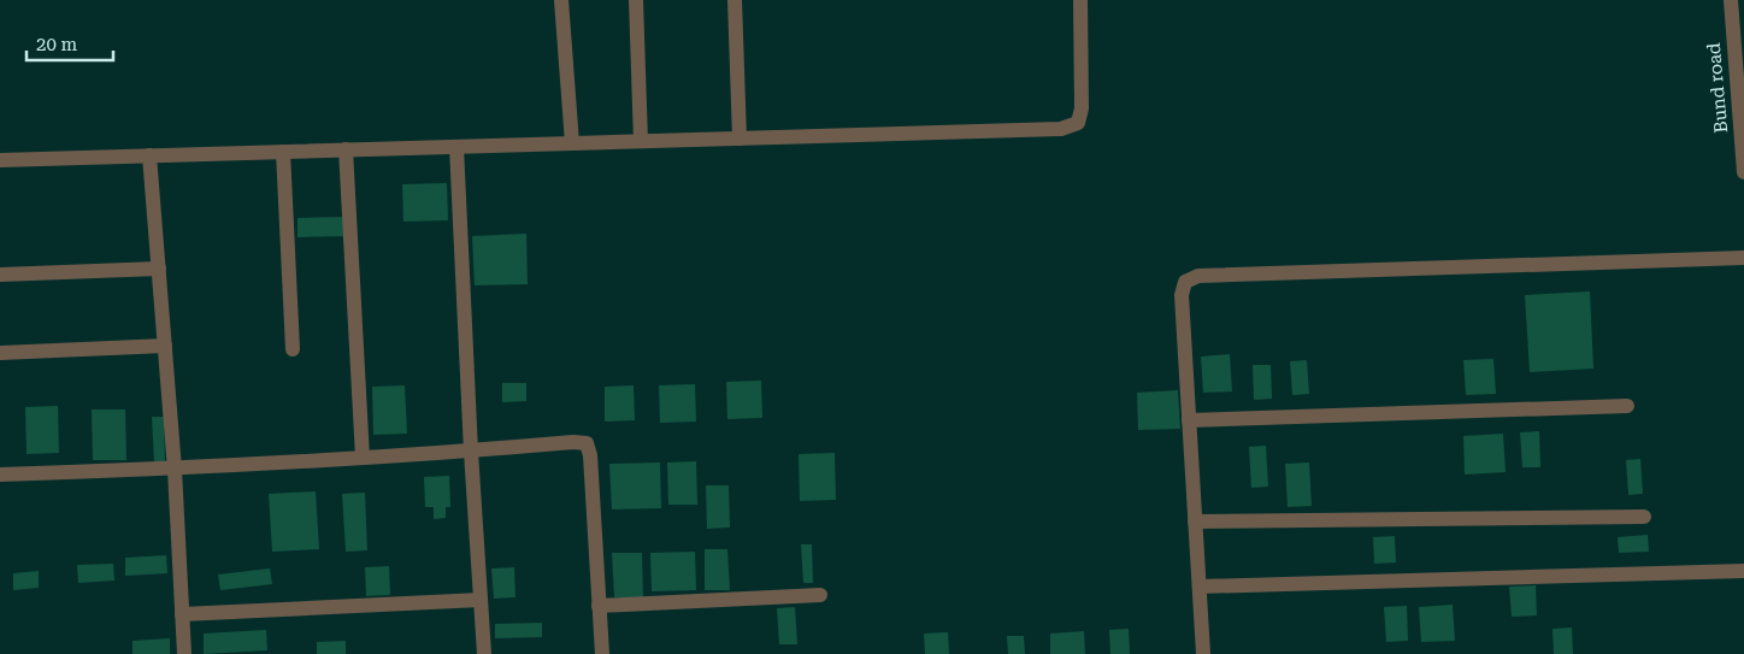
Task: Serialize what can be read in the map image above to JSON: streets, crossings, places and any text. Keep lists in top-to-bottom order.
{
  "streets": {
    "street": ["Bund road"]
  },
  "scale_bar": "20 m"
}
